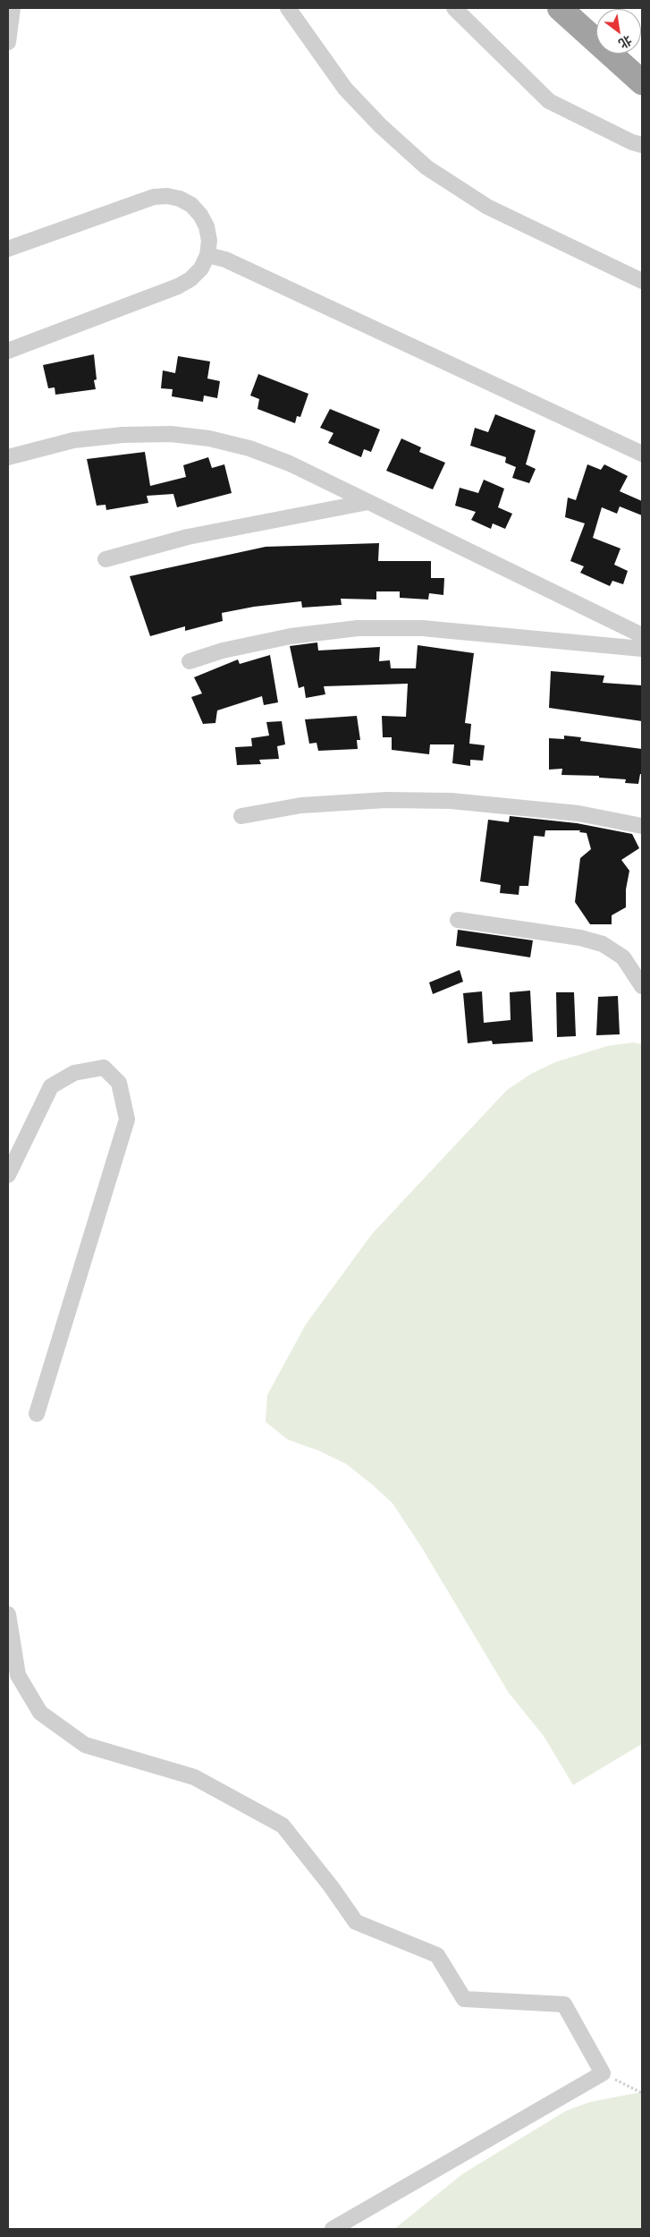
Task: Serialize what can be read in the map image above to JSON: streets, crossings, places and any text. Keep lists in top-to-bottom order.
{
  "north": "bottom right"
}
